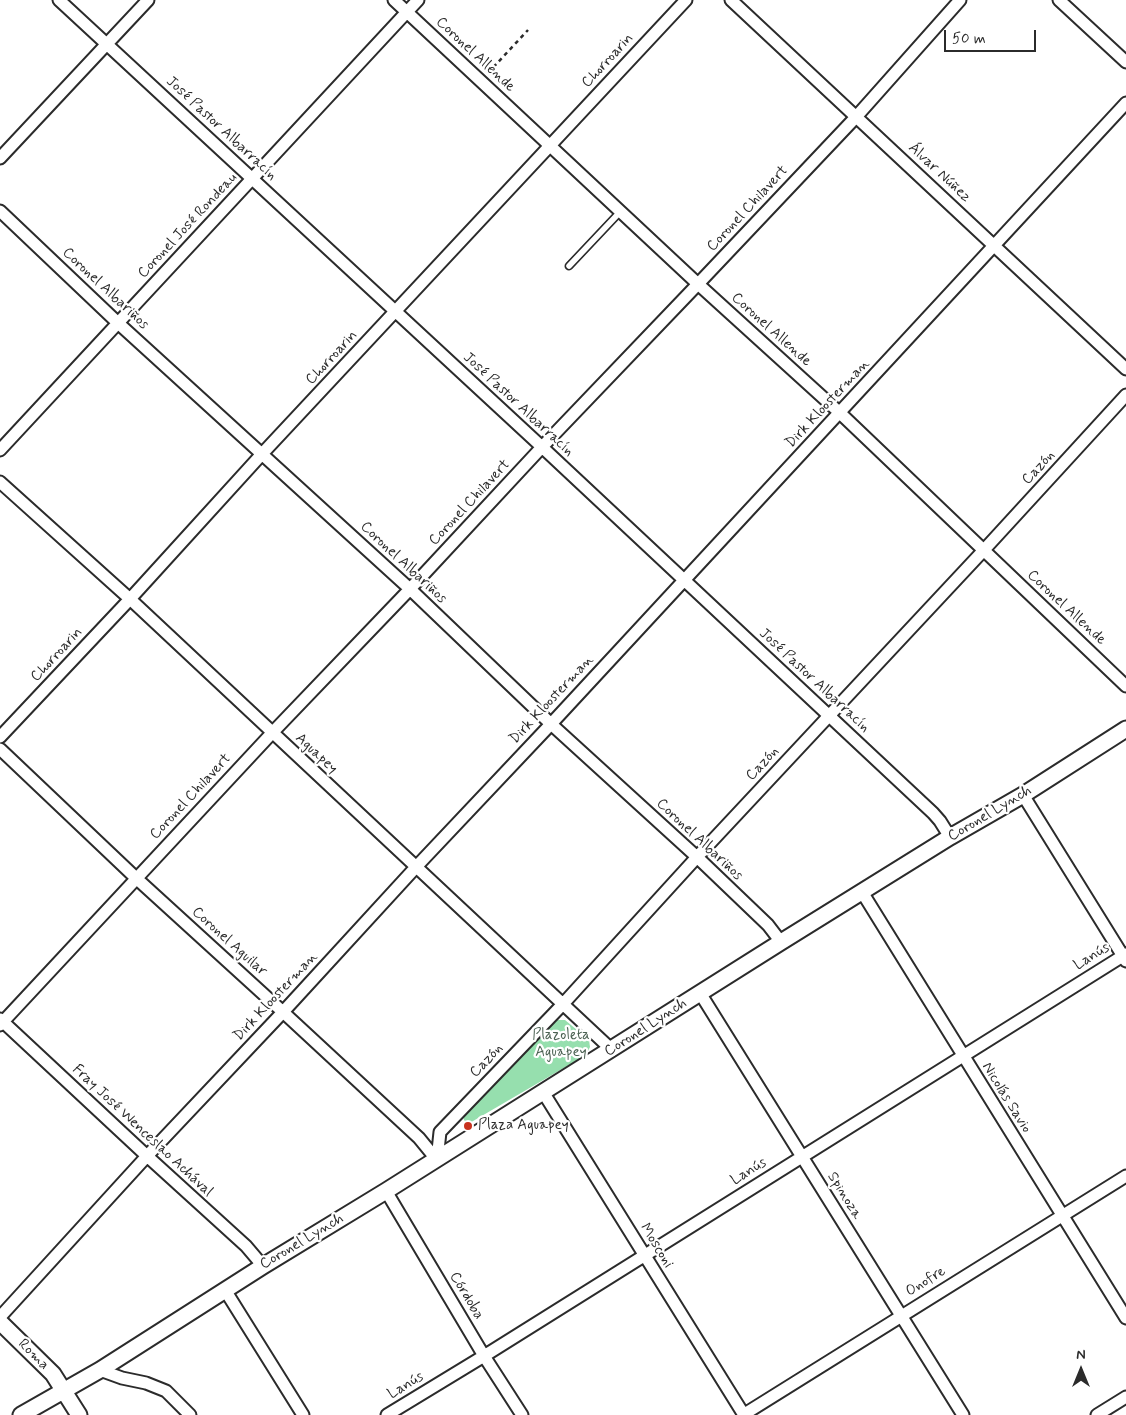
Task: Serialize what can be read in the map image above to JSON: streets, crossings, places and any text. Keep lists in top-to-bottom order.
{
  "streets": {
    "street": [
      "Coronel Allende",
      "Chorroarin",
      "José Pastor Albarracín",
      "Álvar Núñez",
      "Coronel Chilavert",
      "Coronel José Rondeau",
      "Coronel Albariños",
      "Dirk Kloosterman",
      "Cazón",
      "Aguapey",
      "Coronel Lynch",
      "Coronel Aguilar",
      "Lanús",
      "Nicolás Savio",
      "Fray José Wenceslao Achával",
      "Spinoza",
      "Mosconi",
      "Onofre",
      "Córdoba",
      "Roma"
    ]
  },
  "crossings": [
    ["Coronel Allende", "Chorroarin"],
    ["Coronel Allende", "Coronel Chilavert"],
    ["Coronel Allende", "Coronel José Rondeau"],
    ["Coronel Allende", "Dirk Kloosterman"],
    ["Coronel Allende", "Cazón"],
    ["Chorroarin", "José Pastor Albarracín"],
    ["Chorroarin", "Coronel Albariños"],
    ["Chorroarin", "Aguapey"],
    ["José Pastor Albarracín", "Coronel Chilavert"],
    ["José Pastor Albarracín", "Coronel José Rondeau"],
    ["José Pastor Albarracín", "Dirk Kloosterman"],
    ["José Pastor Albarracín", "Cazón"],
    ["José Pastor Albarracín", "Coronel Lynch"],
    ["Álvar Núñez", "Coronel Chilavert"],
    ["Álvar Núñez", "Dirk Kloosterman"],
    ["Coronel Chilavert", "Coronel Albariños"],
    ["Coronel Chilavert", "Aguapey"],
    ["Coronel Chilavert", "Coronel Aguilar"],
    ["Coronel Chilavert", "Fray José Wenceslao Achával"],
    ["Coronel José Rondeau", "Coronel Albariños"],
    ["Coronel Albariños", "Dirk Kloosterman"],
    ["Coronel Albariños", "Cazón"],
    ["Coronel Albariños", "Coronel Lynch"],
    ["Dirk Kloosterman", "Aguapey"],
    ["Dirk Kloosterman", "Coronel Aguilar"],
    ["Dirk Kloosterman", "Fray José Wenceslao Achával"],
    ["Cazón", "Aguapey"],
    ["Cazón", "Coronel Lynch"],
    ["Cazón", "Coronel Aguilar"],
    ["Aguapey", "Coronel Lynch"],
    ["Coronel Lynch", "Coronel Aguilar"],
    ["Coronel Lynch", "Nicolás Savio"],
    ["Coronel Lynch", "Fray José Wenceslao Achával"],
    ["Coronel Lynch", "Spinoza"],
    ["Coronel Lynch", "Mosconi"],
    ["Coronel Lynch", "Córdoba"],
    ["Coronel Lynch", "Roma"],
    ["Lanús", "Nicolás Savio"],
    ["Lanús", "Spinoza"],
    ["Lanús", "Mosconi"],
    ["Lanús", "Córdoba"],
    ["Nicolás Savio", "Onofre"],
    ["Spinoza", "Onofre"],
    ["Mosconi", "Onofre"]
  ],
  "parks": ["Plazoleta Aguapey"],
  "places": ["Plaza Aguapey"],
  "scale_bar": "50 m",
  "north": "top"
}
